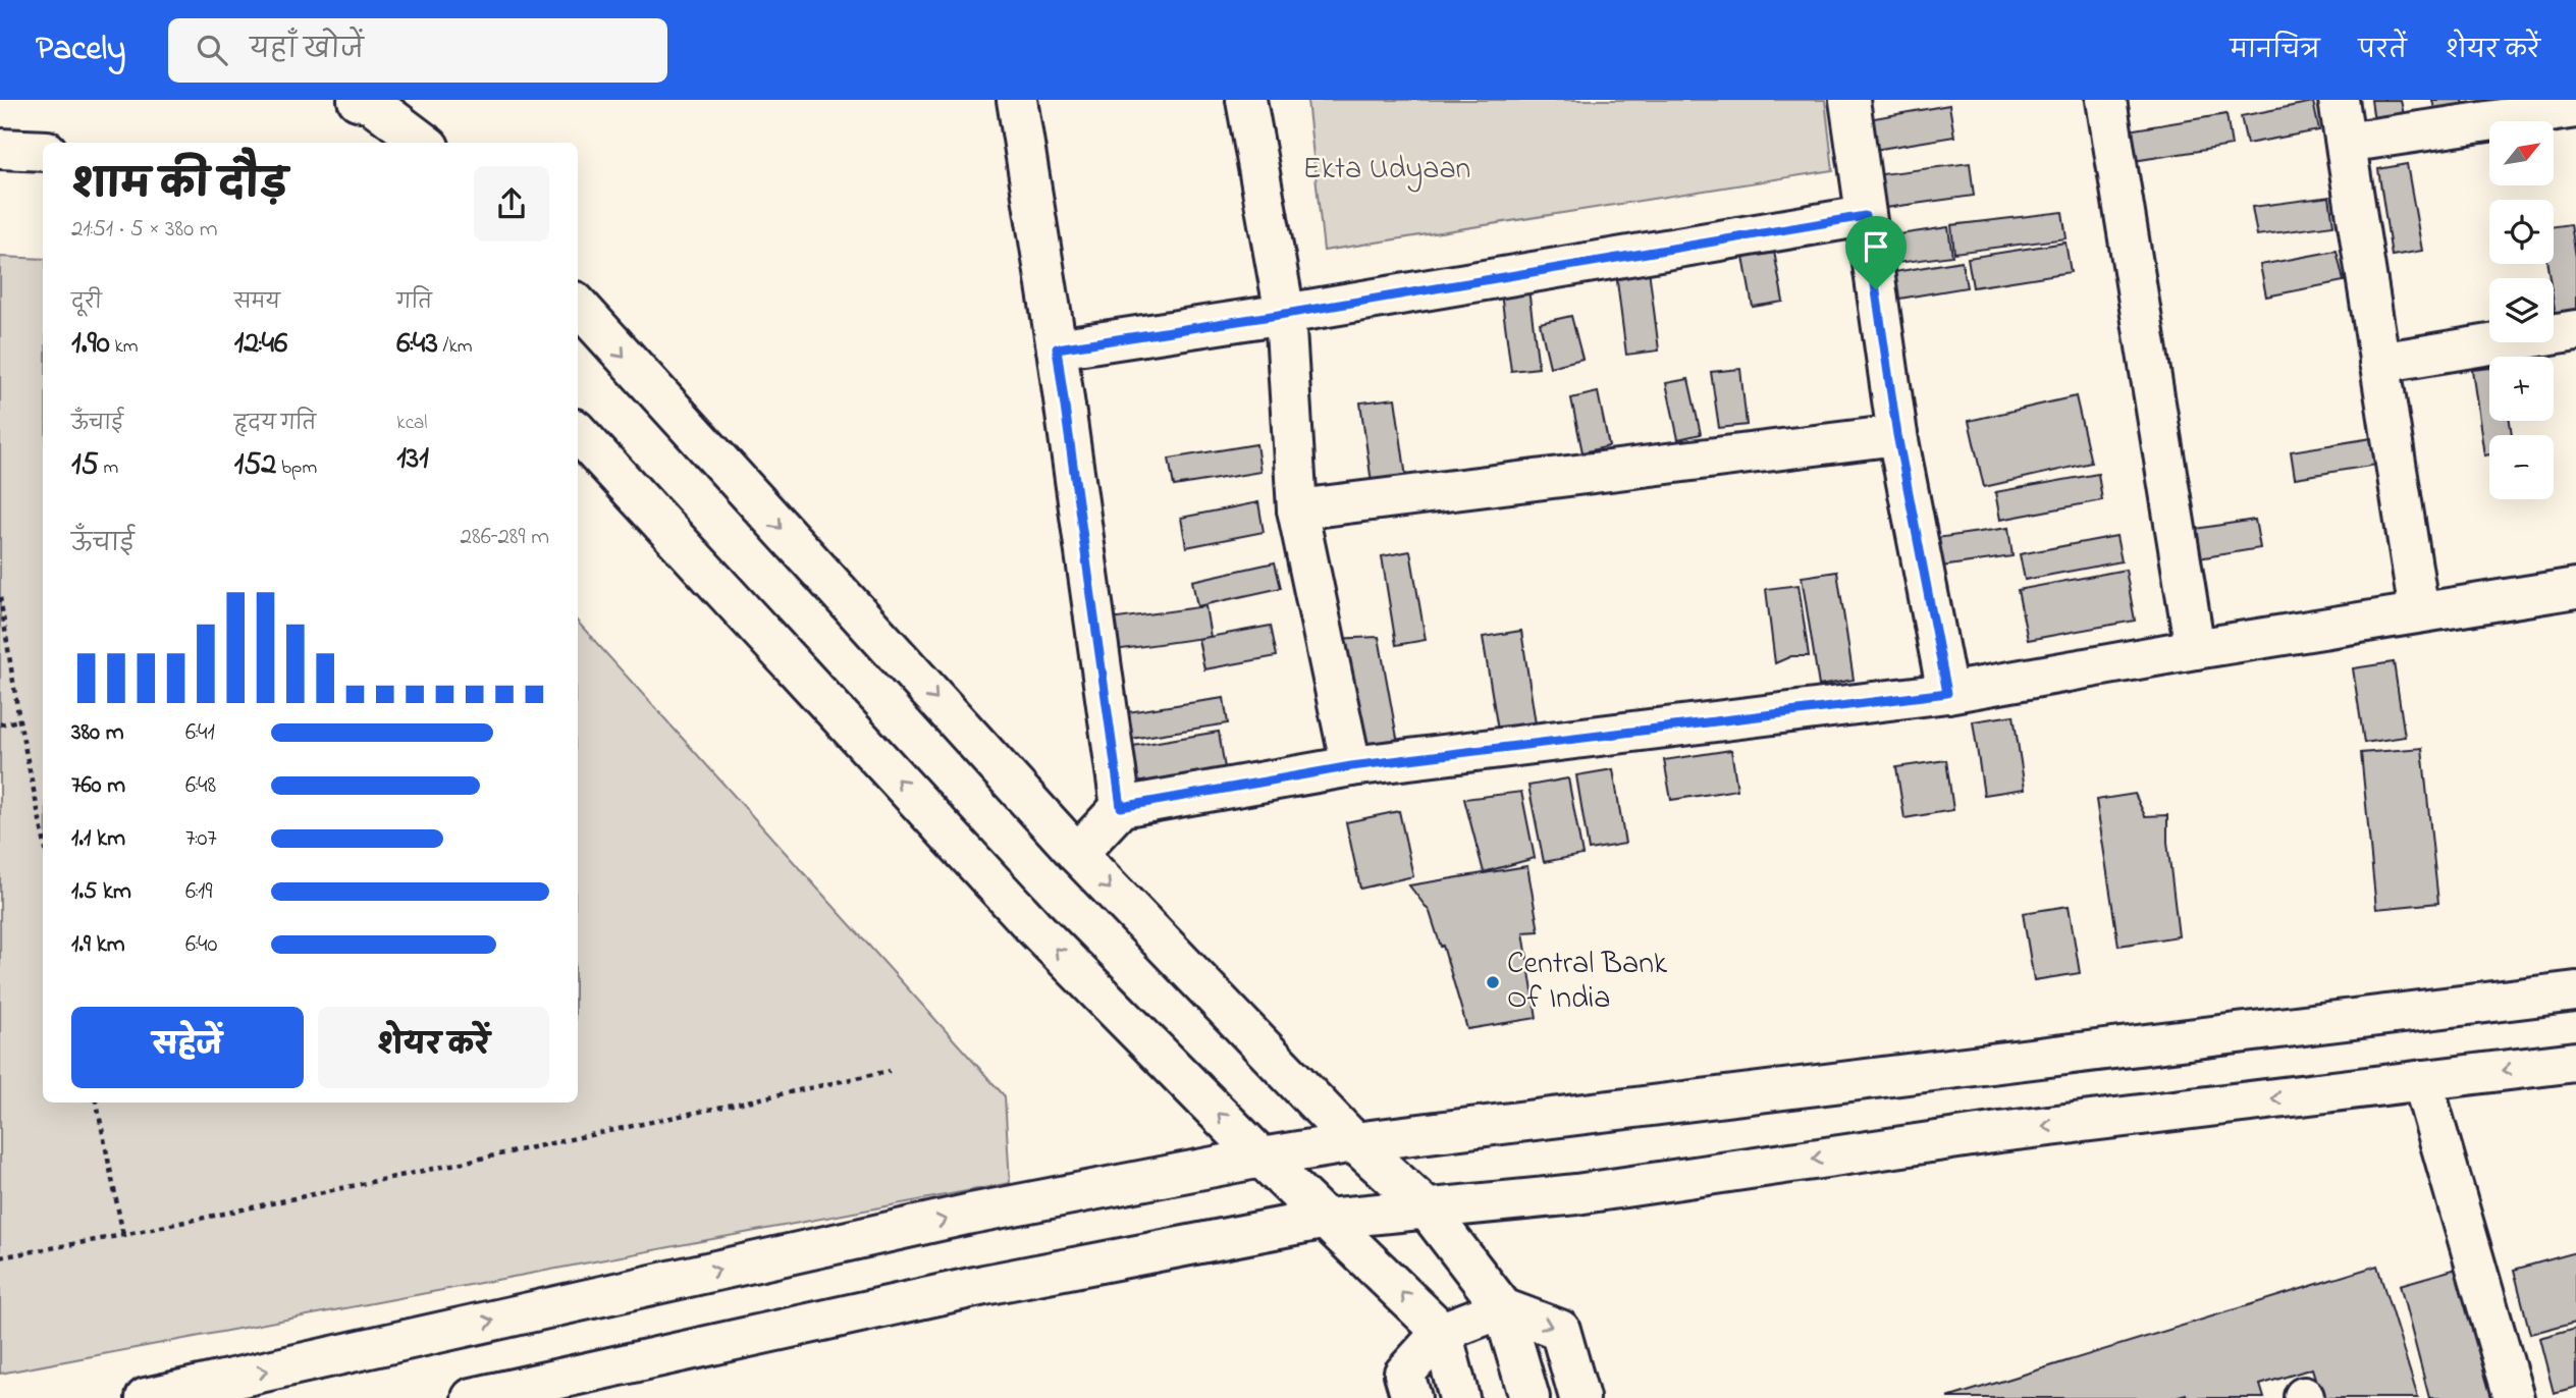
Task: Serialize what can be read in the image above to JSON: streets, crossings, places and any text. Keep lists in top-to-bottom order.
{
  "parks": ["Ekta Udyaan"],
  "places": ["Central Bank Of India"],
  "north": "top right",
  "page": {
    "header": "Pacely",
    "search": "यहाँ खोजें",
    "nav": ["मानचित्र", "परतें", "शेयर करें"],
    "map_buttons": ["+", "−"],
    "heading": ["शाम की दौड़", "21:51 · 5 × 380 m"],
    "stats": [
      ["दूरी", "1.90 km"],
      ["समय", "12:46"],
      ["गति", "6:43 /km"],
      ["ऊँचाई", "15 m"],
      ["हृदय गति", "152 bpm"],
      ["kcal", "131"]
    ],
    "chart": ["ऊँचाई", "286–289 m"],
    "list": [
      {
        "name": "380 m",
        "note": "6:41"
      },
      {
        "name": "760 m",
        "note": "6:48"
      },
      {
        "name": "1.1 km",
        "note": "7:07"
      },
      {
        "name": "1.5 km",
        "note": "6:19"
      },
      {
        "name": "1.9 km",
        "note": "6:40"
      }
    ],
    "buttons": ["सहेजें", "शेयर करें"]
  }
}
